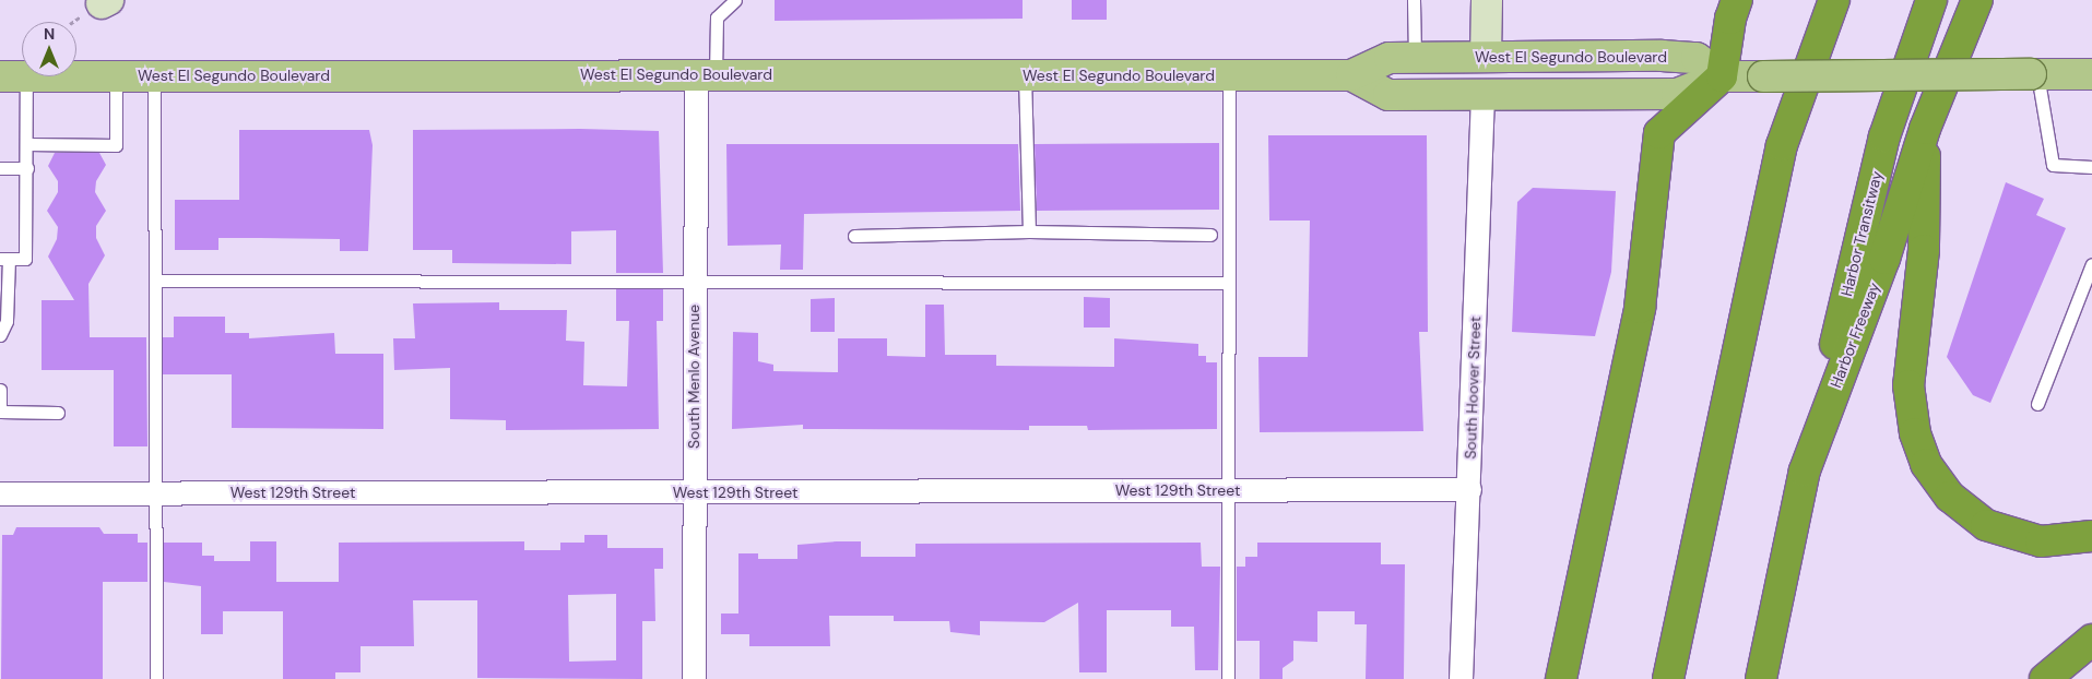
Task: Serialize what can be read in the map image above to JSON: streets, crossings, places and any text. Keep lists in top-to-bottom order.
{
  "streets": {
    "highway": ["Harbor Transitway", "Harbor Freeway"],
    "main road": ["West El Segundo Boulevard"],
    "street": ["South Menlo Avenue", "South Hoover Street", "West 129th Street"]
  },
  "crossings": [
    ["West El Segundo Boulevard", "South Menlo Avenue"],
    ["West El Segundo Boulevard", "South Hoover Street"],
    ["Harbor Transitway", "Harbor Freeway"],
    ["South Menlo Avenue", "West 129th Street"],
    ["South Hoover Street", "West 129th Street"]
  ],
  "north": "top"
}
